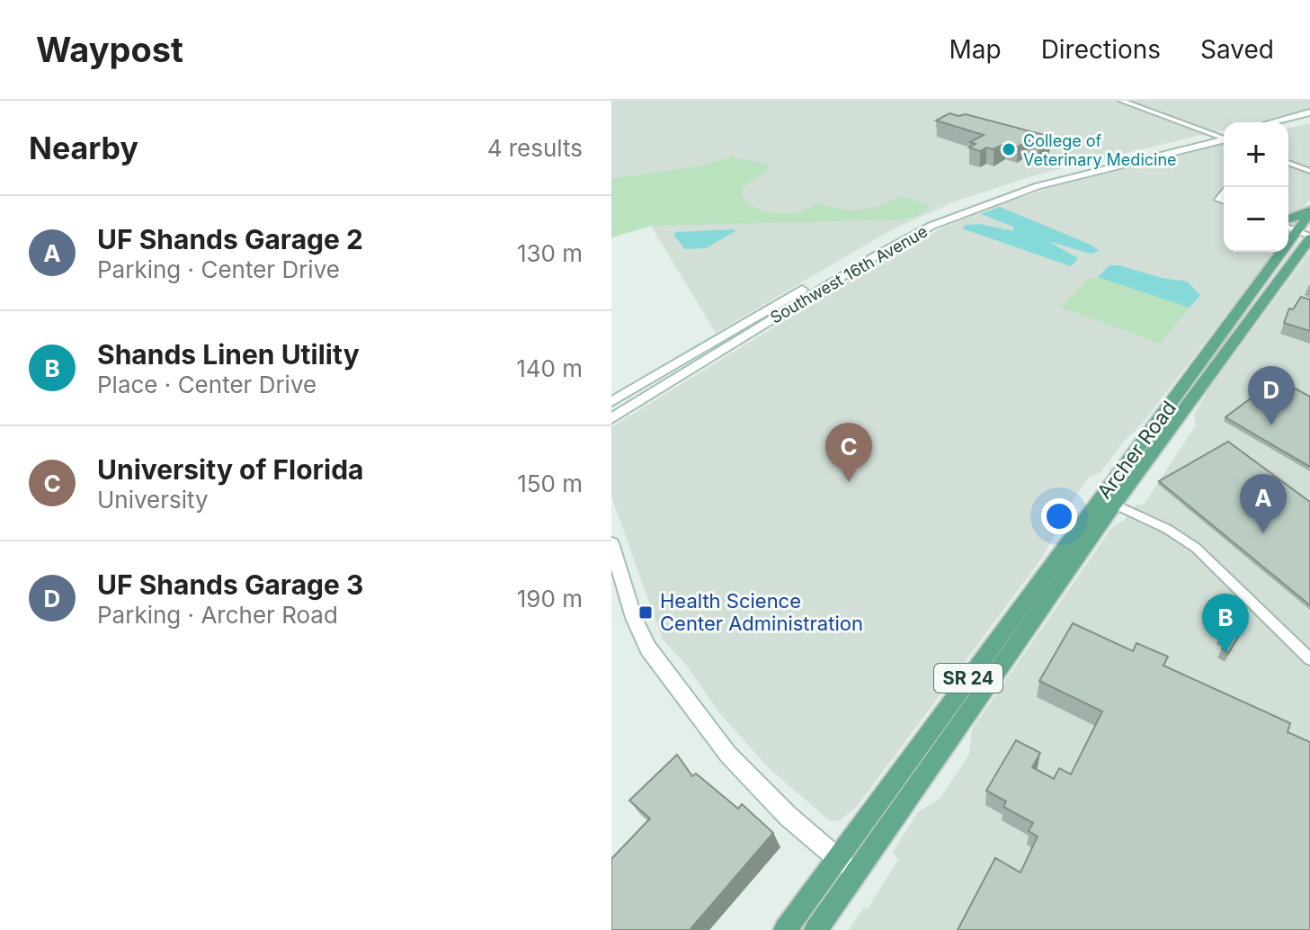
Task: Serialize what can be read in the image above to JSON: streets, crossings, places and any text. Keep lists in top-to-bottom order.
{
  "streets": {
    "main road": ["Southwest 16th Avenue", "Archer Road", "SR 24"]
  },
  "places": {
    "other": ["College of Veterinary Medicine"],
    "transit": ["Health Science Center Administration"]
  },
  "page": {
    "header": "Waypost",
    "nav": ["Map", "Directions", "Saved"],
    "heading": ["Nearby", "4 results"],
    "map_buttons": ["+", "−"],
    "list": [
      {
        "mark": "A",
        "name": "UF Shands Garage 2",
        "note": "Parking · Center Drive",
        "value": "130 m"
      },
      {
        "mark": "B",
        "name": "Shands Linen Utility",
        "note": "Place · Center Drive",
        "value": "140 m"
      },
      {
        "mark": "C",
        "name": "University of Florida",
        "note": "University",
        "value": "150 m"
      },
      {
        "mark": "D",
        "name": "UF Shands Garage 3",
        "note": "Parking · Archer Road",
        "value": "190 m"
      }
    ],
    "pins": [
      "D",
      "C",
      "A",
      "B"
    ]
  }
}
